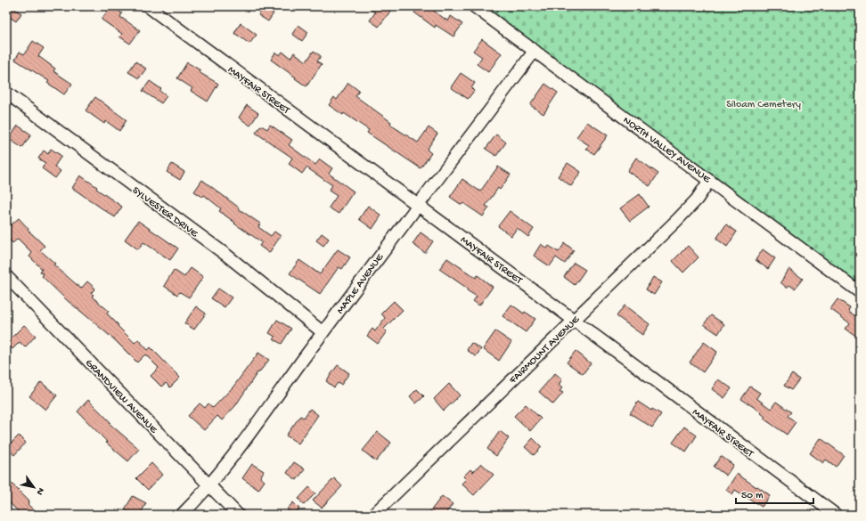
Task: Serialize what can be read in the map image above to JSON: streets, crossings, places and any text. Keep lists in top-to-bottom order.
{
  "streets": {
    "street": [
      "MAYFAIR STREET",
      "NORTH VALLEY AVENUE",
      "SYLVESTER DRIVE",
      "MAPLE AVENUE",
      "FAIRMOUNT AVENUE",
      "GRANDVIEW AVENUE"
    ]
  },
  "crossings": [
    ["MAYFAIR STREET", "MAPLE AVENUE"],
    ["MAYFAIR STREET", "FAIRMOUNT AVENUE"],
    ["NORTH VALLEY AVENUE", "MAPLE AVENUE"],
    ["NORTH VALLEY AVENUE", "FAIRMOUNT AVENUE"],
    ["SYLVESTER DRIVE", "MAPLE AVENUE"],
    ["MAPLE AVENUE", "GRANDVIEW AVENUE"]
  ],
  "parks": ["Siloam Cemetery"],
  "scale_bar": "50 m",
  "north": "bottom right"
}
